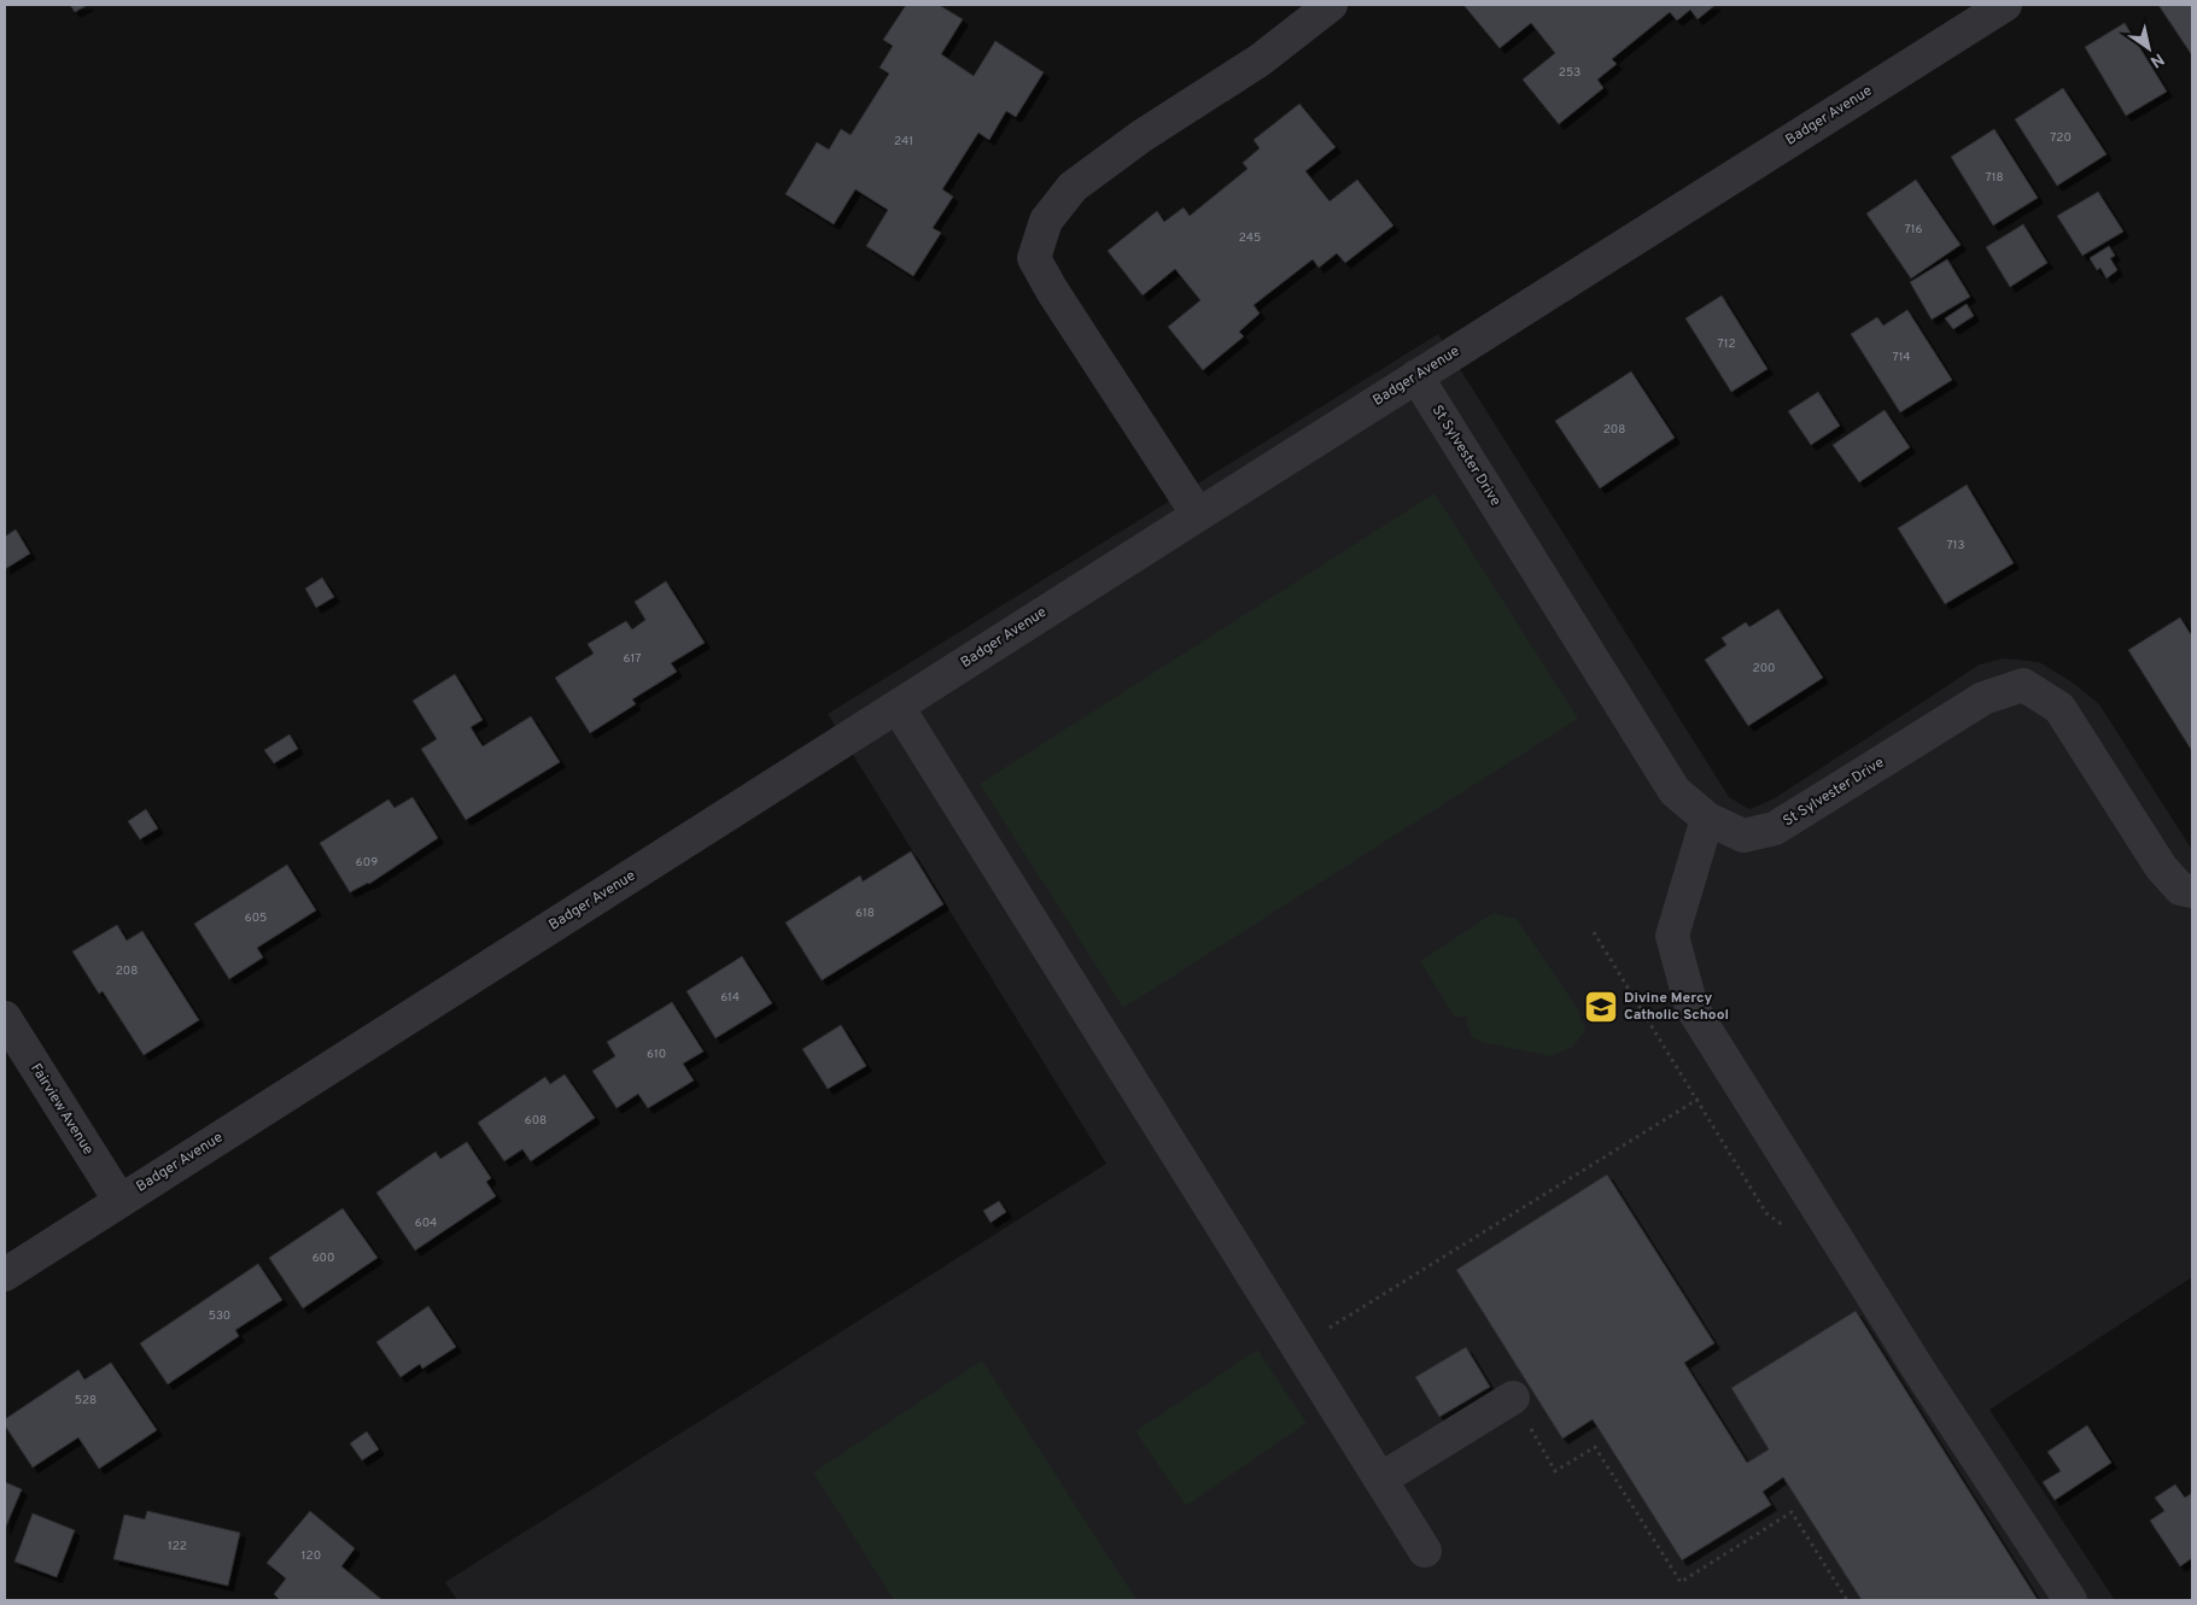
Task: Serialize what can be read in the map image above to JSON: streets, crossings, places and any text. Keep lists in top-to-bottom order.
{
  "streets": {
    "street": ["Badger Avenue", "St Sylvester Drive", "Fairview Avenue"]
  },
  "crossings": [
    ["Badger Avenue", "St Sylvester Drive"],
    ["Badger Avenue", "Fairview Avenue"]
  ],
  "places": {
    "school or university": ["Divine Mercy Catholic School"]
  },
  "house_numbers": [
    "253",
    "720",
    "241",
    "718",
    "716",
    "245",
    "712",
    "714",
    "208",
    "713",
    "617",
    "200",
    "609",
    "618",
    "605",
    "208",
    "614",
    "610",
    "608",
    "604",
    "600",
    "530",
    "528",
    "122",
    "120"
  ],
  "north": "bottom right"
}
